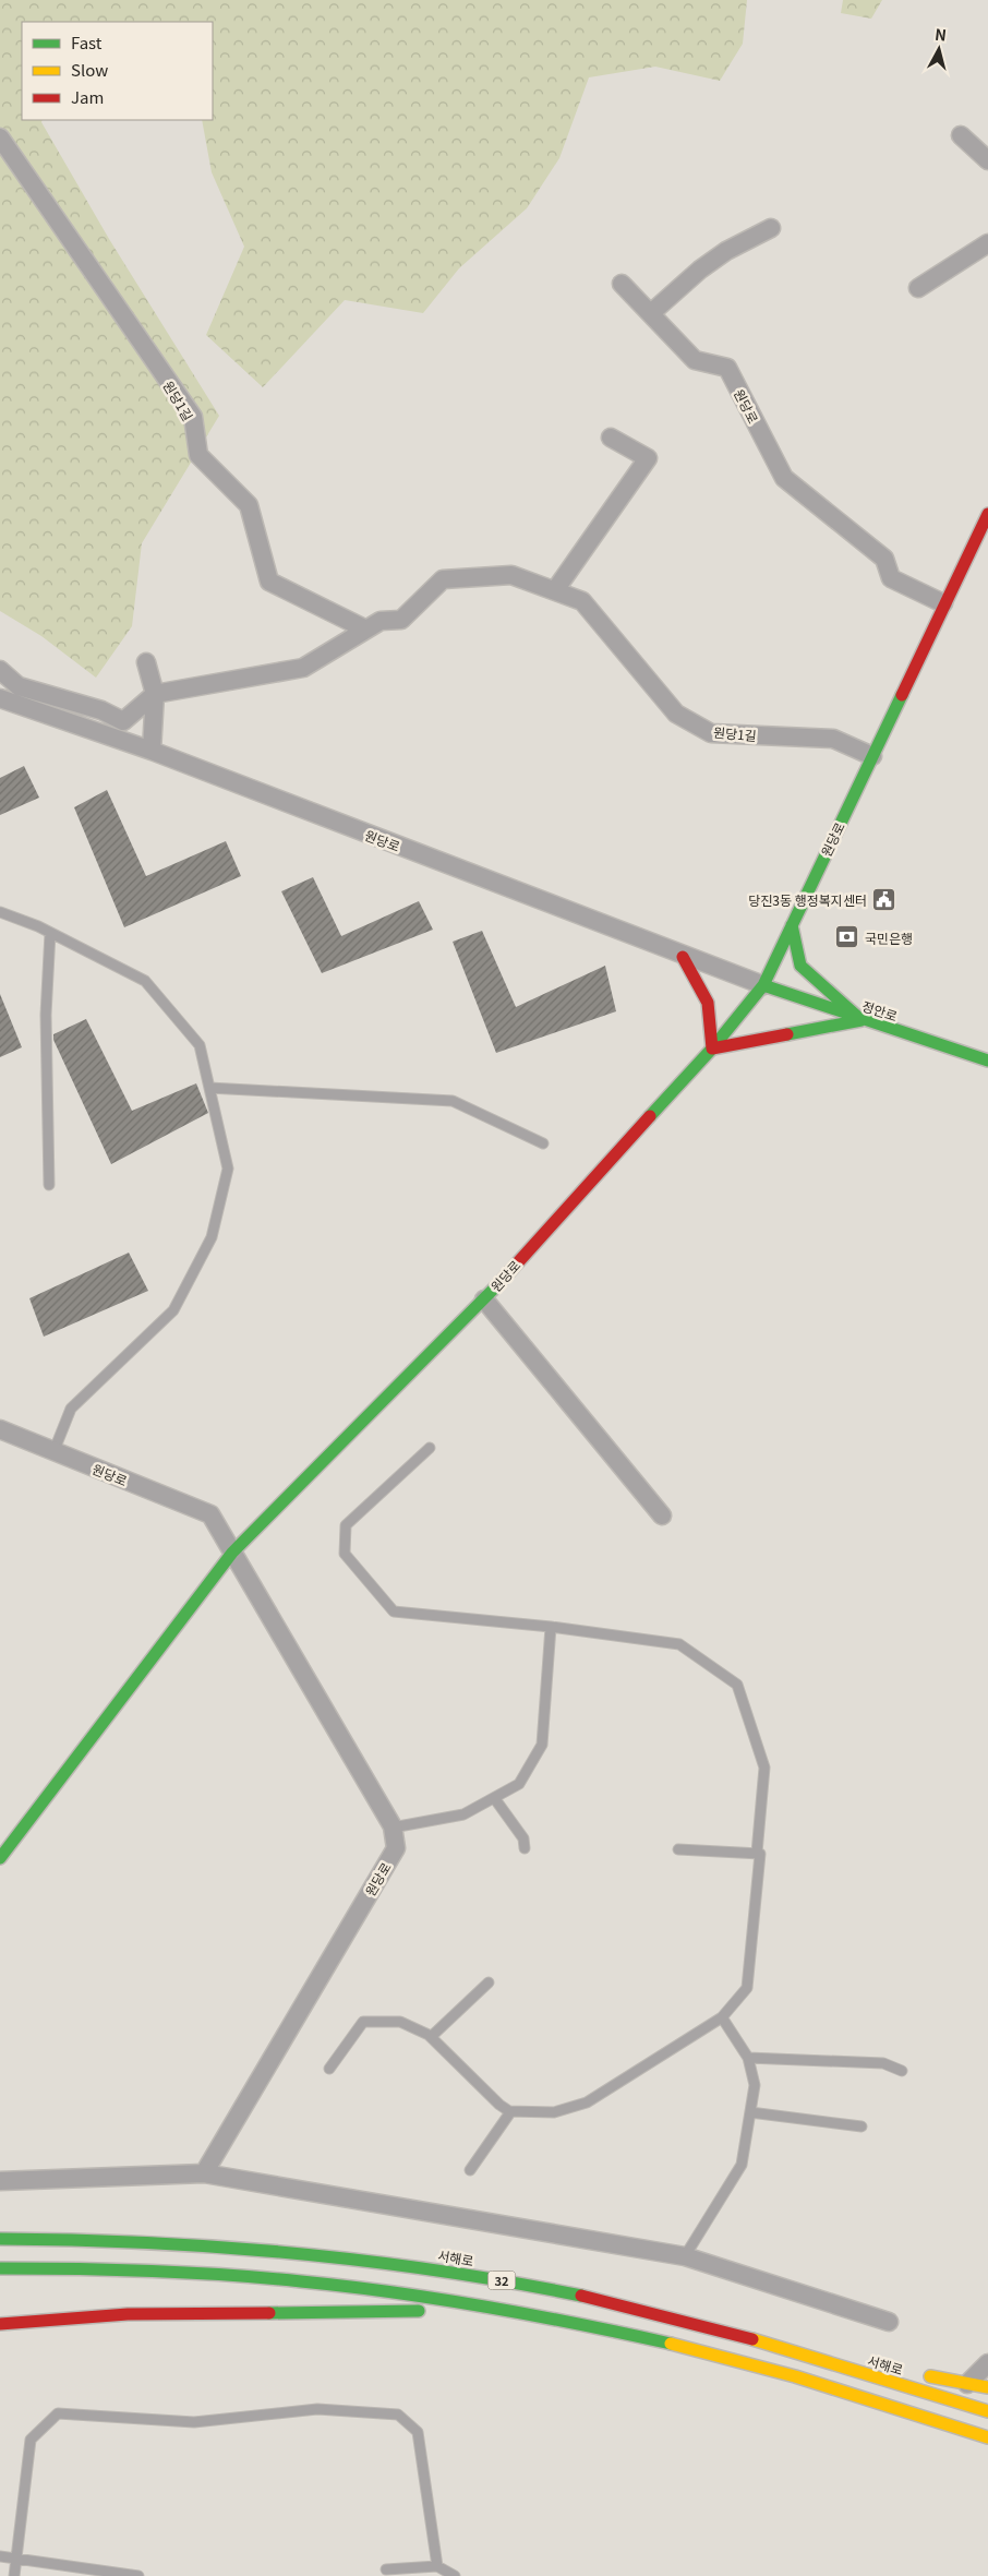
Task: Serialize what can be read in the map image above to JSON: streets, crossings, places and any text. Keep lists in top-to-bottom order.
{
  "streets": {
    "main road": [
      "원당로",
      "정안로",
      "서해로",
      "32"
    ],
    "street": ["원당1길"]
  },
  "crossings": [
    ["원당1길", "원당로"],
    ["원당로", "정안로"]
  ],
  "places": {
    "public building": ["당진3동 행정복지센터"],
    "bank": ["국민은행"]
  },
  "legend": ["Fast", "Slow", "Jam"],
  "north": "top"
}
